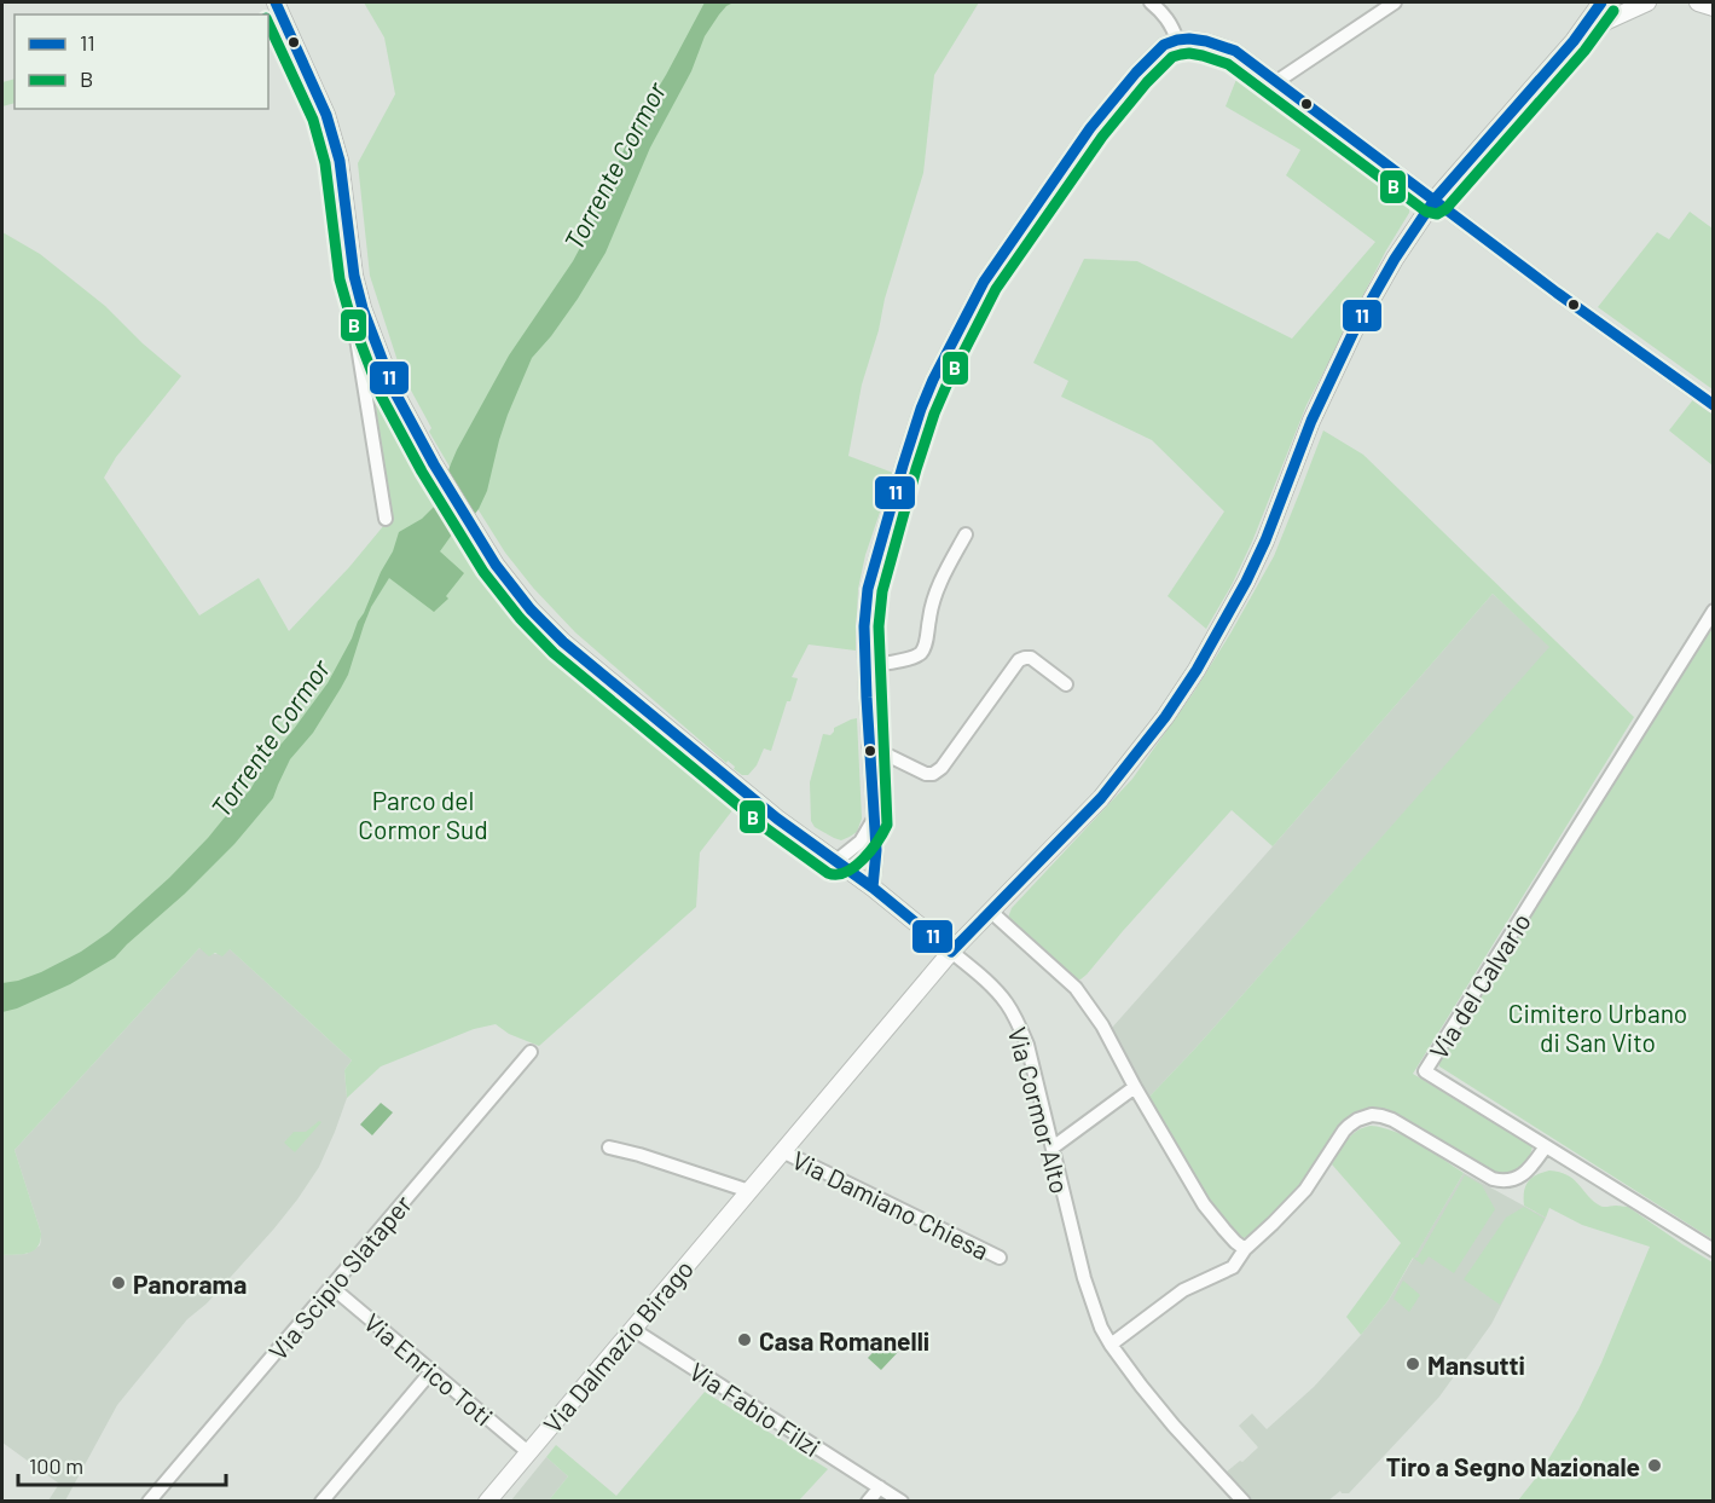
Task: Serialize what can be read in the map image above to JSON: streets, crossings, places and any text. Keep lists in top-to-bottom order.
{
  "streets": {
    "street": [
      "Via del Calvario",
      "Via Cormor Alto",
      "Via Damiano Chiesa",
      "Via Scipio Slataper",
      "Via Dalmazio Birago",
      "Via Enrico Toti",
      "Via Fabio Filzi"
    ]
  },
  "crossings": [
    ["Via Cormor Alto", "Via Dalmazio Birago"],
    ["Via Damiano Chiesa", "Via Dalmazio Birago"],
    ["Via Scipio Slataper", "Via Enrico Toti"],
    ["Via Dalmazio Birago", "Via Enrico Toti"],
    ["Via Dalmazio Birago", "Via Fabio Filzi"]
  ],
  "water": ["Torrente Cormor"],
  "parks": ["Parco del Cormor Sud", "Cimitero Urbano di San Vito"],
  "places": [
    "Panorama",
    "Casa Romanelli",
    "Mansutti",
    "Tiro a Segno Nazionale"
  ],
  "lines": ["transit line 11", "transit line B"],
  "legend": ["11", "B"],
  "scale_bar": "100 m"
}
